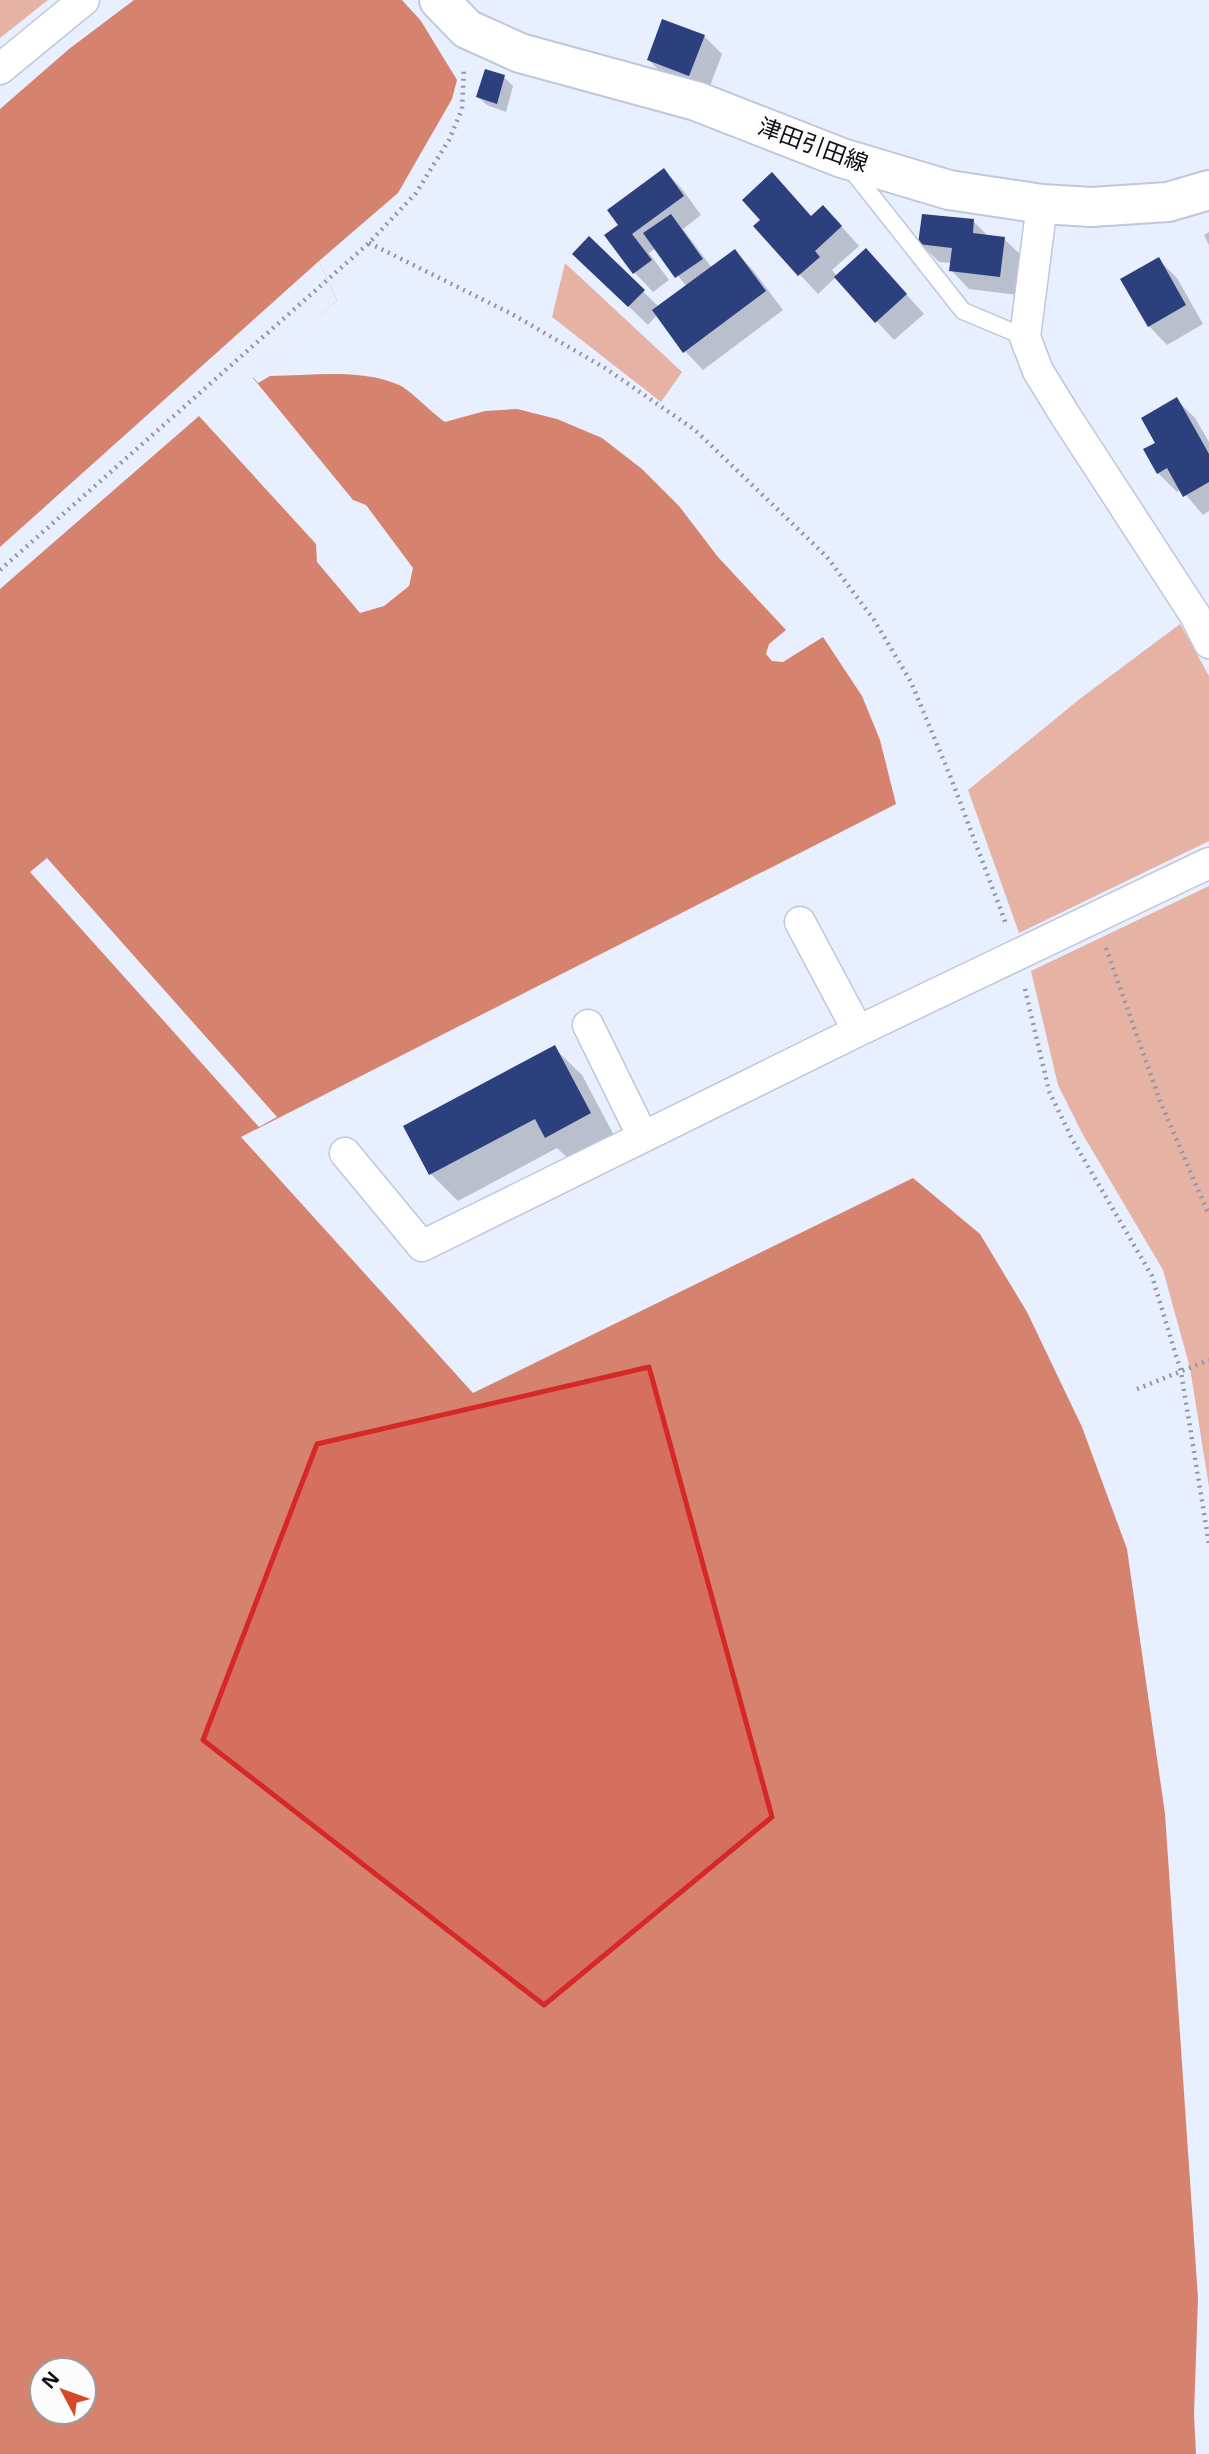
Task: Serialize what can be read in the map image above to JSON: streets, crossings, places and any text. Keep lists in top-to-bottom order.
{
  "streets": {
    "main road": ["津田引田線"]
  },
  "north": "top left"
}
